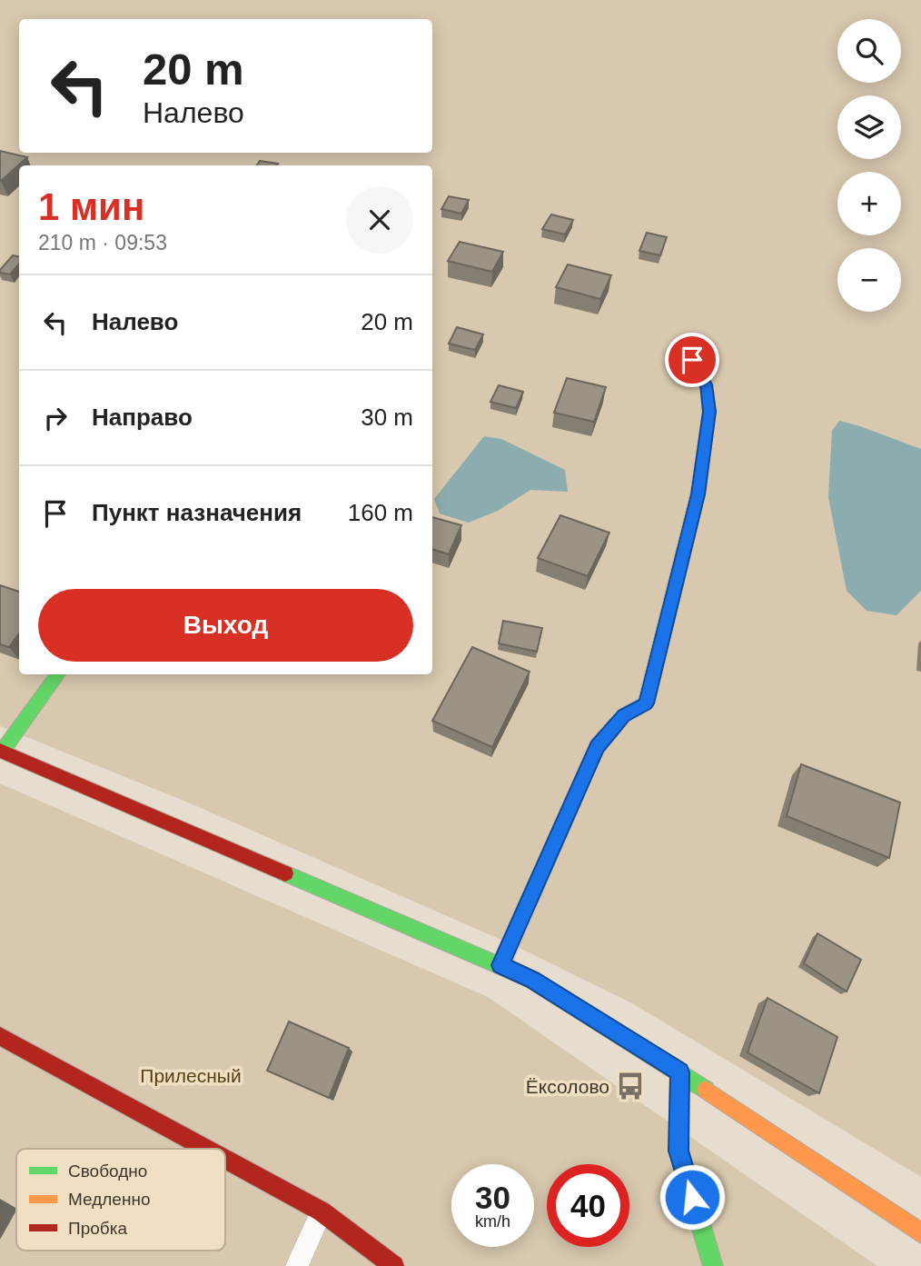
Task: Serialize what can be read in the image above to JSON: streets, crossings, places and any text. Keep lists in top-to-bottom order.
{
  "parks": ["Прилесный"],
  "places": {
    "bus stop": ["Ёксолово"]
  },
  "legend": ["Свободно", "Медленно", "Пробка"],
  "page": {
    "map_buttons": ["+", "−"],
    "turn": ["20 m", "Налево"],
    "heading": ["1 мин", "210 m · 09:53"],
    "list": [
      {
        "name": "Налево",
        "value": "20 m"
      },
      {
        "name": "Направо",
        "value": "30 m"
      },
      {
        "name": "Пункт назначения",
        "value": "160 m"
      }
    ],
    "buttons": "Выход",
    "speed": "30 km/h",
    "limit": "40"
  }
}
